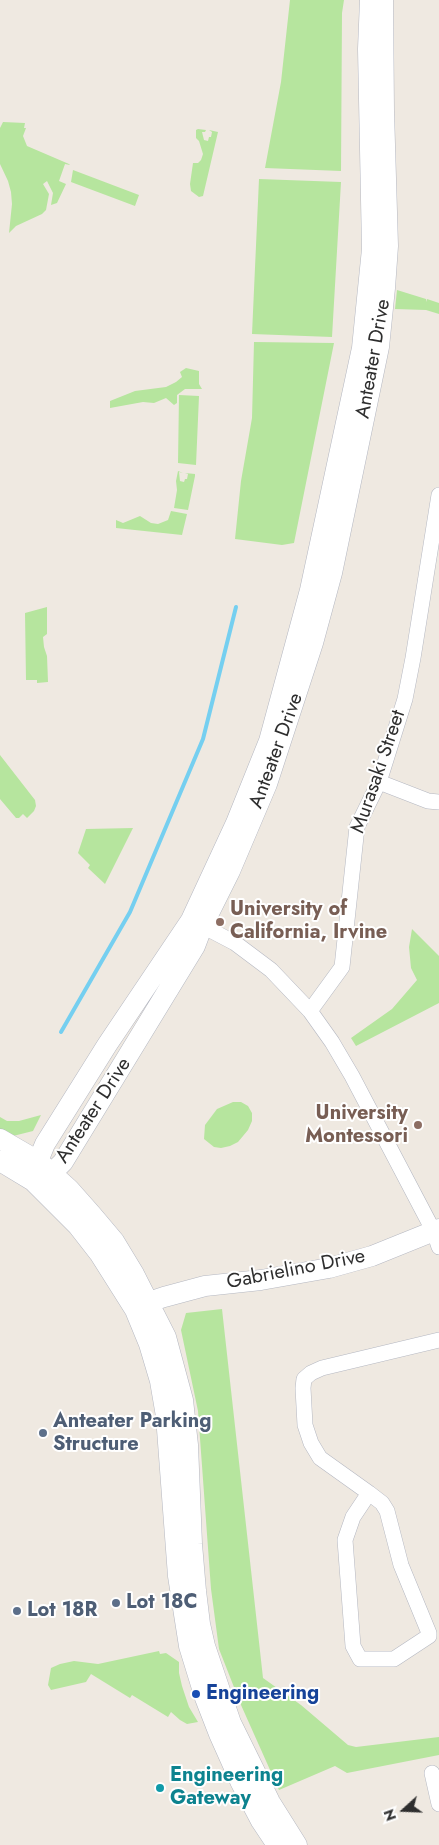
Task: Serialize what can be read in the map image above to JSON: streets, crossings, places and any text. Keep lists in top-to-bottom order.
{
  "streets": {
    "main road": ["Anteater Drive", "Gabrielino Drive"],
    "street": ["Murasaki Street"]
  },
  "places": [
    "University of California, Irvine",
    "University Montessori",
    "Anteater Parking Structure",
    "Lot 18C",
    "Lot 18R",
    "Engineering",
    "Engineering Gateway"
  ],
  "north": "left"
}
